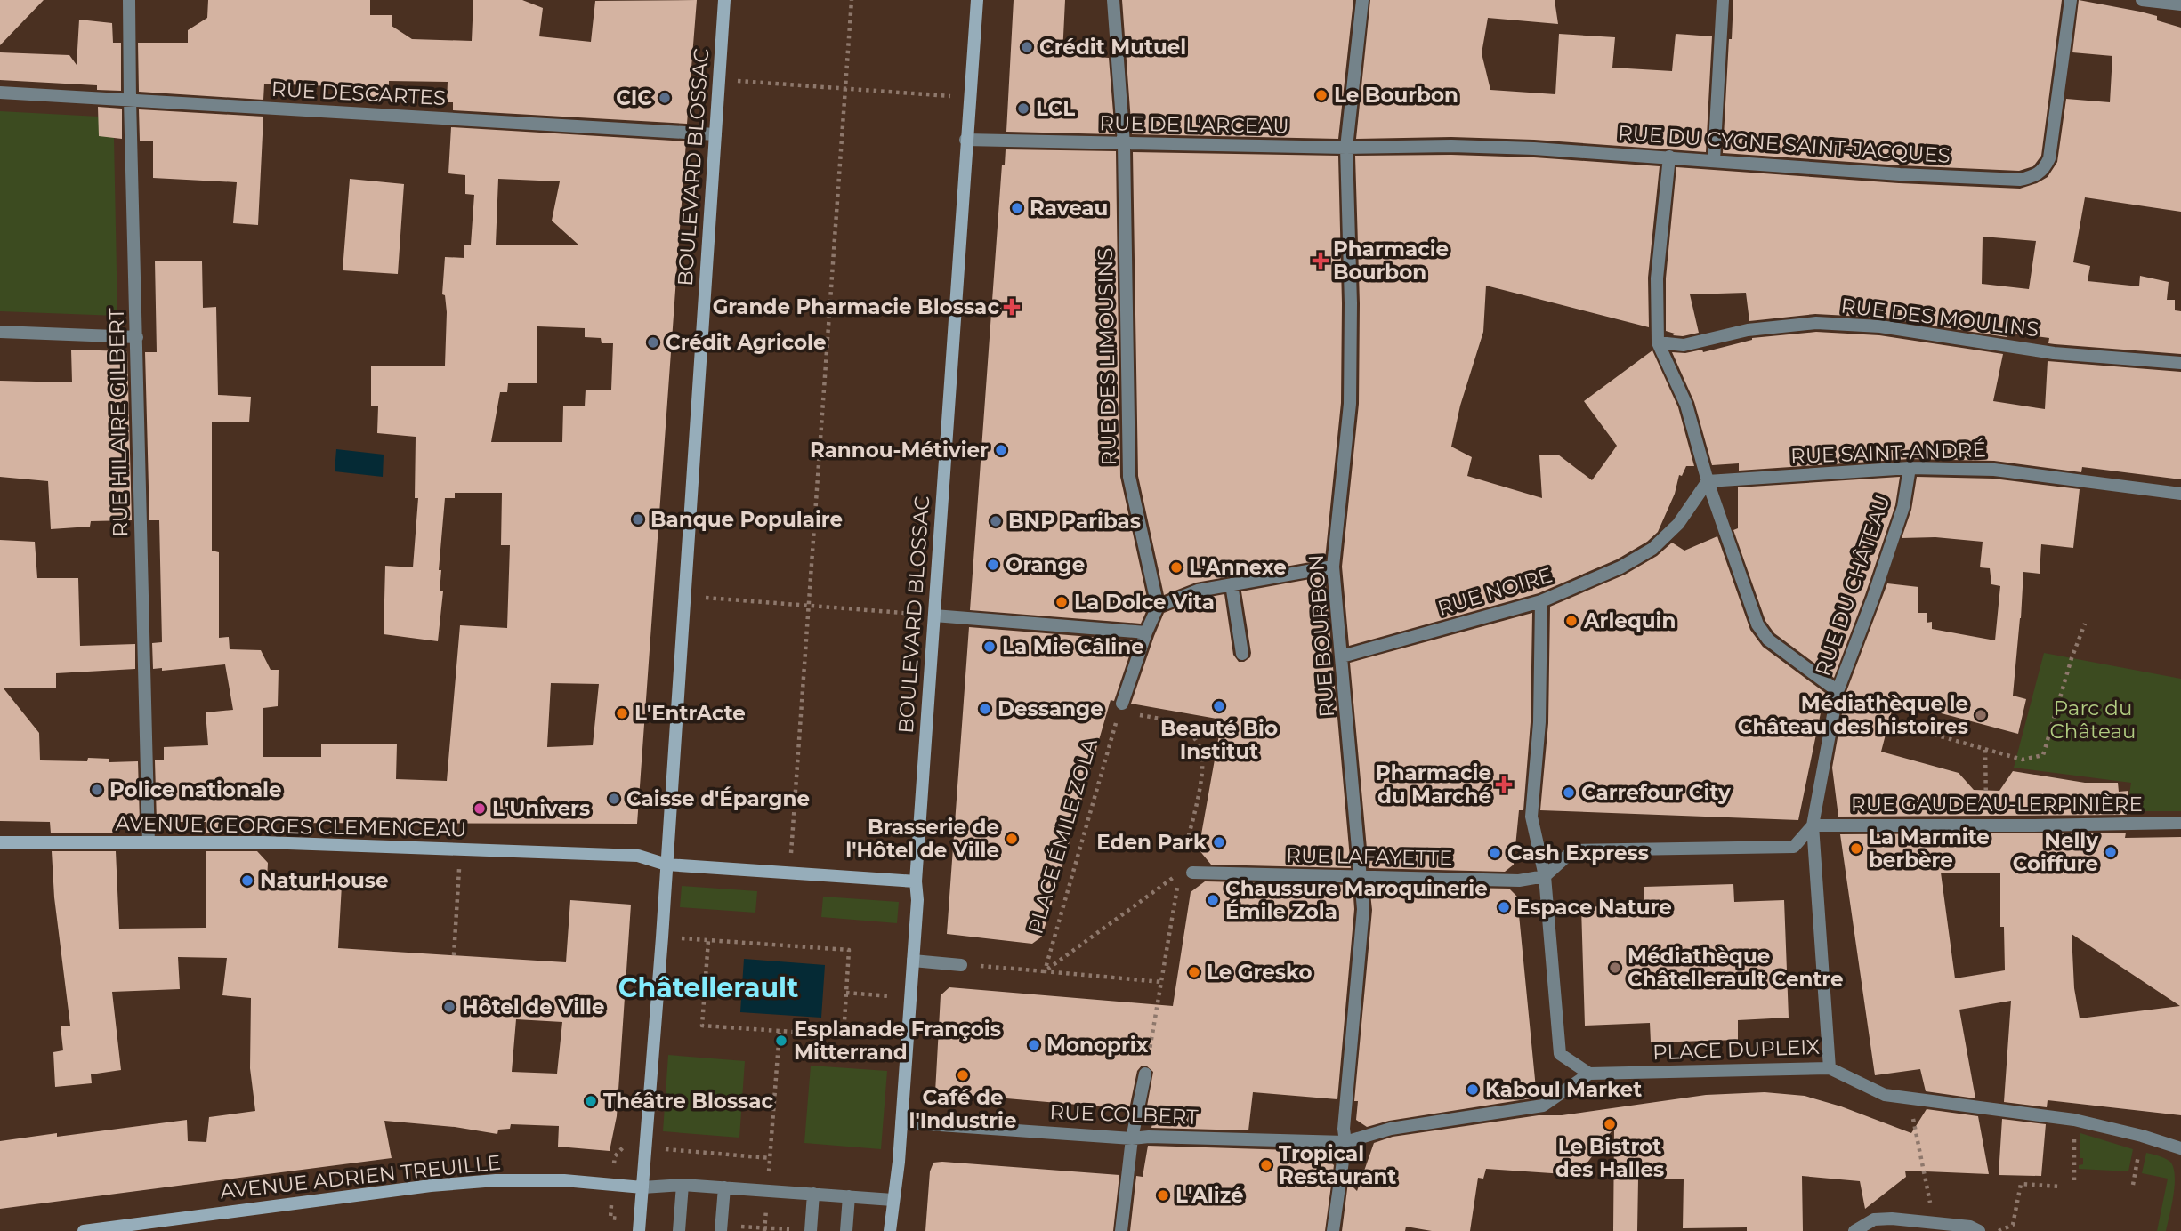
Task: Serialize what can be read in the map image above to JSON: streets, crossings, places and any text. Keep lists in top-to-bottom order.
{
  "streets": {
    "main road": ["BOULEVARD BLOSSAC", "AVENUE GEORGES CLEMENCEAU", "AVENUE ADRIEN TREUILLE"],
    "street": [
      "RUE DESCARTES",
      "RUE DE L'ARCEAU",
      "RUE DU CYGNE SAINT-JACQUES",
      "RUE DES MOULINS",
      "RUE DES LIMOUSINS",
      "RUE HILAIRE GILBERT",
      "RUE SAINT-ANDRÉ",
      "RUE DU CHÂTEAU",
      "RUE NOIRE",
      "RUE BOURBON",
      "RUE GAUDEAU-LERPINIÈRE",
      "RUE LAFAYETTE",
      "PLACE DUPLEIX",
      "RUE COLBERT"
    ],
    "path": ["PLACE ÉMILE ZOLA"]
  },
  "crossings": [
    ["RUE DESCARTES", "BOULEVARD BLOSSAC"],
    ["RUE DESCARTES", "RUE HILAIRE GILBERT"],
    ["RUE DE L'ARCEAU", "RUE DU CYGNE SAINT-JACQUES"],
    ["RUE DE L'ARCEAU", "BOULEVARD BLOSSAC"],
    ["RUE DE L'ARCEAU", "RUE DES LIMOUSINS"],
    ["RUE DE L'ARCEAU", "RUE BOURBON"],
    ["RUE DU CYGNE SAINT-JACQUES", "RUE BOURBON"],
    ["BOULEVARD BLOSSAC", "AVENUE GEORGES CLEMENCEAU"],
    ["BOULEVARD BLOSSAC", "RUE COLBERT"],
    ["BOULEVARD BLOSSAC", "AVENUE ADRIEN TREUILLE"],
    ["RUE HILAIRE GILBERT", "AVENUE GEORGES CLEMENCEAU"],
    ["RUE SAINT-ANDRÉ", "RUE DU CHÂTEAU"],
    ["RUE SAINT-ANDRÉ", "RUE NOIRE"],
    ["RUE DU CHÂTEAU", "RUE GAUDEAU-LERPINIÈRE"],
    ["RUE DU CHÂTEAU", "PLACE DUPLEIX"],
    ["RUE NOIRE", "RUE BOURBON"],
    ["RUE BOURBON", "RUE LAFAYETTE"],
    ["RUE BOURBON", "RUE COLBERT"],
    ["RUE GAUDEAU-LERPINIÈRE", "PLACE DUPLEIX"],
    ["PLACE ÉMILE ZOLA", "RUE LAFAYETTE"],
    ["PLACE DUPLEIX", "RUE COLBERT"]
  ],
  "districts": ["Châtellerault"],
  "parks": ["Parc du Château"],
  "places": {
    "other": [
      "Crédit Mutuel",
      "Le Bourbon",
      "CIC",
      "LCL",
      "Raveau",
      "Crédit Agricole",
      "Rannou-Métivier",
      "Banque Populaire",
      "BNP Paribas",
      "Orange",
      "L'Annexe",
      "La Dolce Vita",
      "Arlequin",
      "La Mie Câline",
      "Beauté Bio Institut",
      "Dessange",
      "L'EntrActe",
      "Médiathèque le Château des histoires",
      "Police nationale",
      "Carrefour City",
      "Caisse d'Épargne",
      "L'Univers",
      "Brasserie de l'Hôtel de Ville",
      "Eden Park",
      "La Marmite berbère",
      "Nelly Coiffure",
      "Cash Express",
      "NaturHouse",
      "Chaussure Maroquinerie Émile Zola",
      "Espace Nature",
      "Médiathèque Châtellerault Centre",
      "Le Gresko",
      "Hôtel de Ville",
      "Esplanade François Mitterrand",
      "Monoprix",
      "Café de l'Industrie",
      "Kaboul Market",
      "Théâtre Blossac",
      "Le Bistrot des Halles",
      "Tropical Restaurant",
      "L'Alizé"
    ],
    "health": ["Pharmacie Bourbon", "Grande Pharmacie Blossac", "Pharmacie du Marché"]
  }
}
